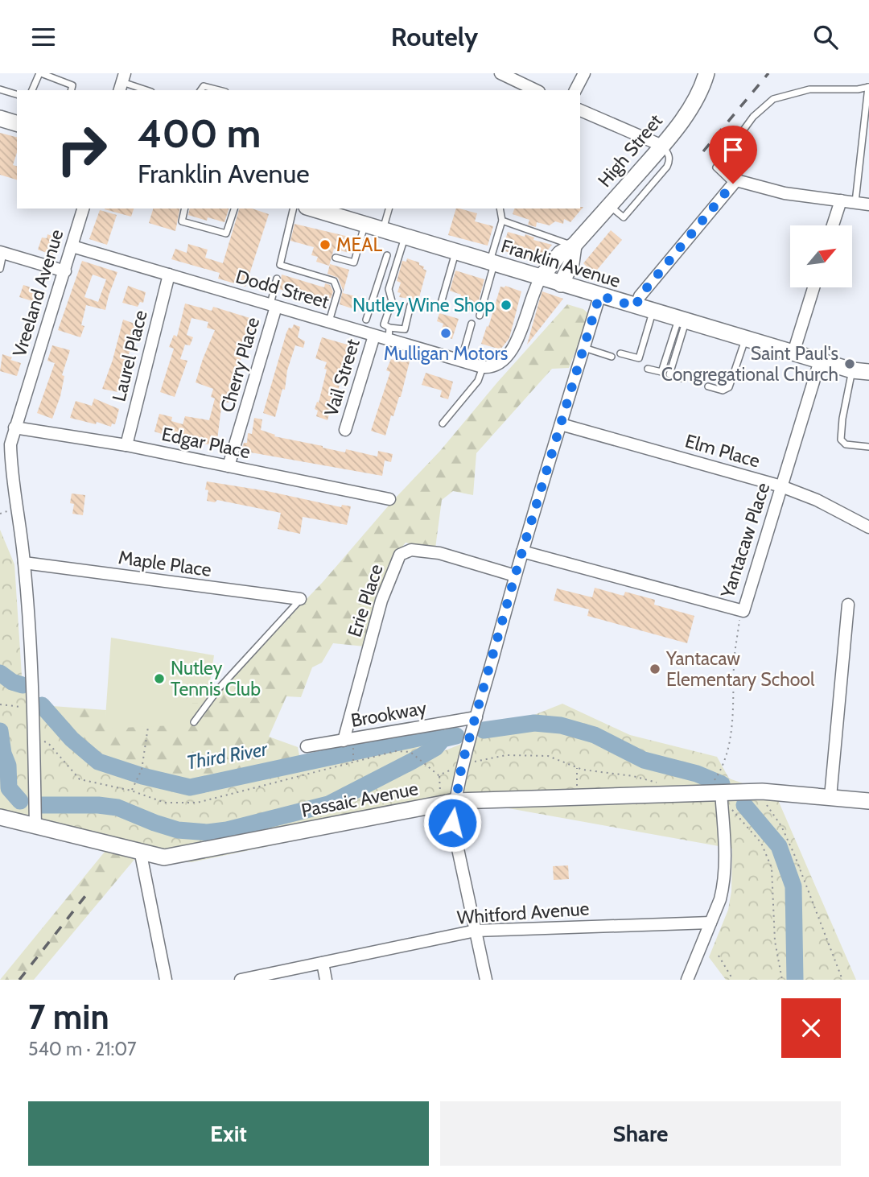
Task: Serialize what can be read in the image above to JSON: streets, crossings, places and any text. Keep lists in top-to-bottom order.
{
  "streets": {
    "street": [
      "High Street",
      "Franklin Avenue",
      "Dodd Street",
      "Vreeland Avenue",
      "Laurel Place",
      "Cherry Place",
      "Vail Street",
      "Edgar Place",
      "Elm Place",
      "Yantacaw Place",
      "Maple Place",
      "Erie Place",
      "Brookway",
      "Passaic Avenue",
      "Whitford Avenue"
    ]
  },
  "crossings": [
    ["High Street", "Franklin Avenue"],
    ["Franklin Avenue", "Yantacaw Place"],
    ["Dodd Street", "Vreeland Avenue"],
    ["Dodd Street", "Laurel Place"],
    ["Dodd Street", "Cherry Place"],
    ["Dodd Street", "Vail Street"],
    ["Vreeland Avenue", "Edgar Place"],
    ["Vreeland Avenue", "Maple Place"],
    ["Vreeland Avenue", "Passaic Avenue"],
    ["Laurel Place", "Edgar Place"],
    ["Cherry Place", "Edgar Place"],
    ["Elm Place", "Yantacaw Place"],
    ["Erie Place", "Brookway"]
  ],
  "water": ["Third River"],
  "places": [
    "MEAL",
    "Nutley Wine Shop",
    "Mulligan Motors",
    "Saint Paul's Congregational Church",
    "Yantacaw Elementary School",
    "Nutley Tennis Club"
  ],
  "north": "top right",
  "page": {
    "header": "Routely",
    "turn": ["400 m", "Franklin Avenue"],
    "heading": ["7 min", "540 m · 21:07"],
    "buttons": ["Exit", "Share"]
  }
}
